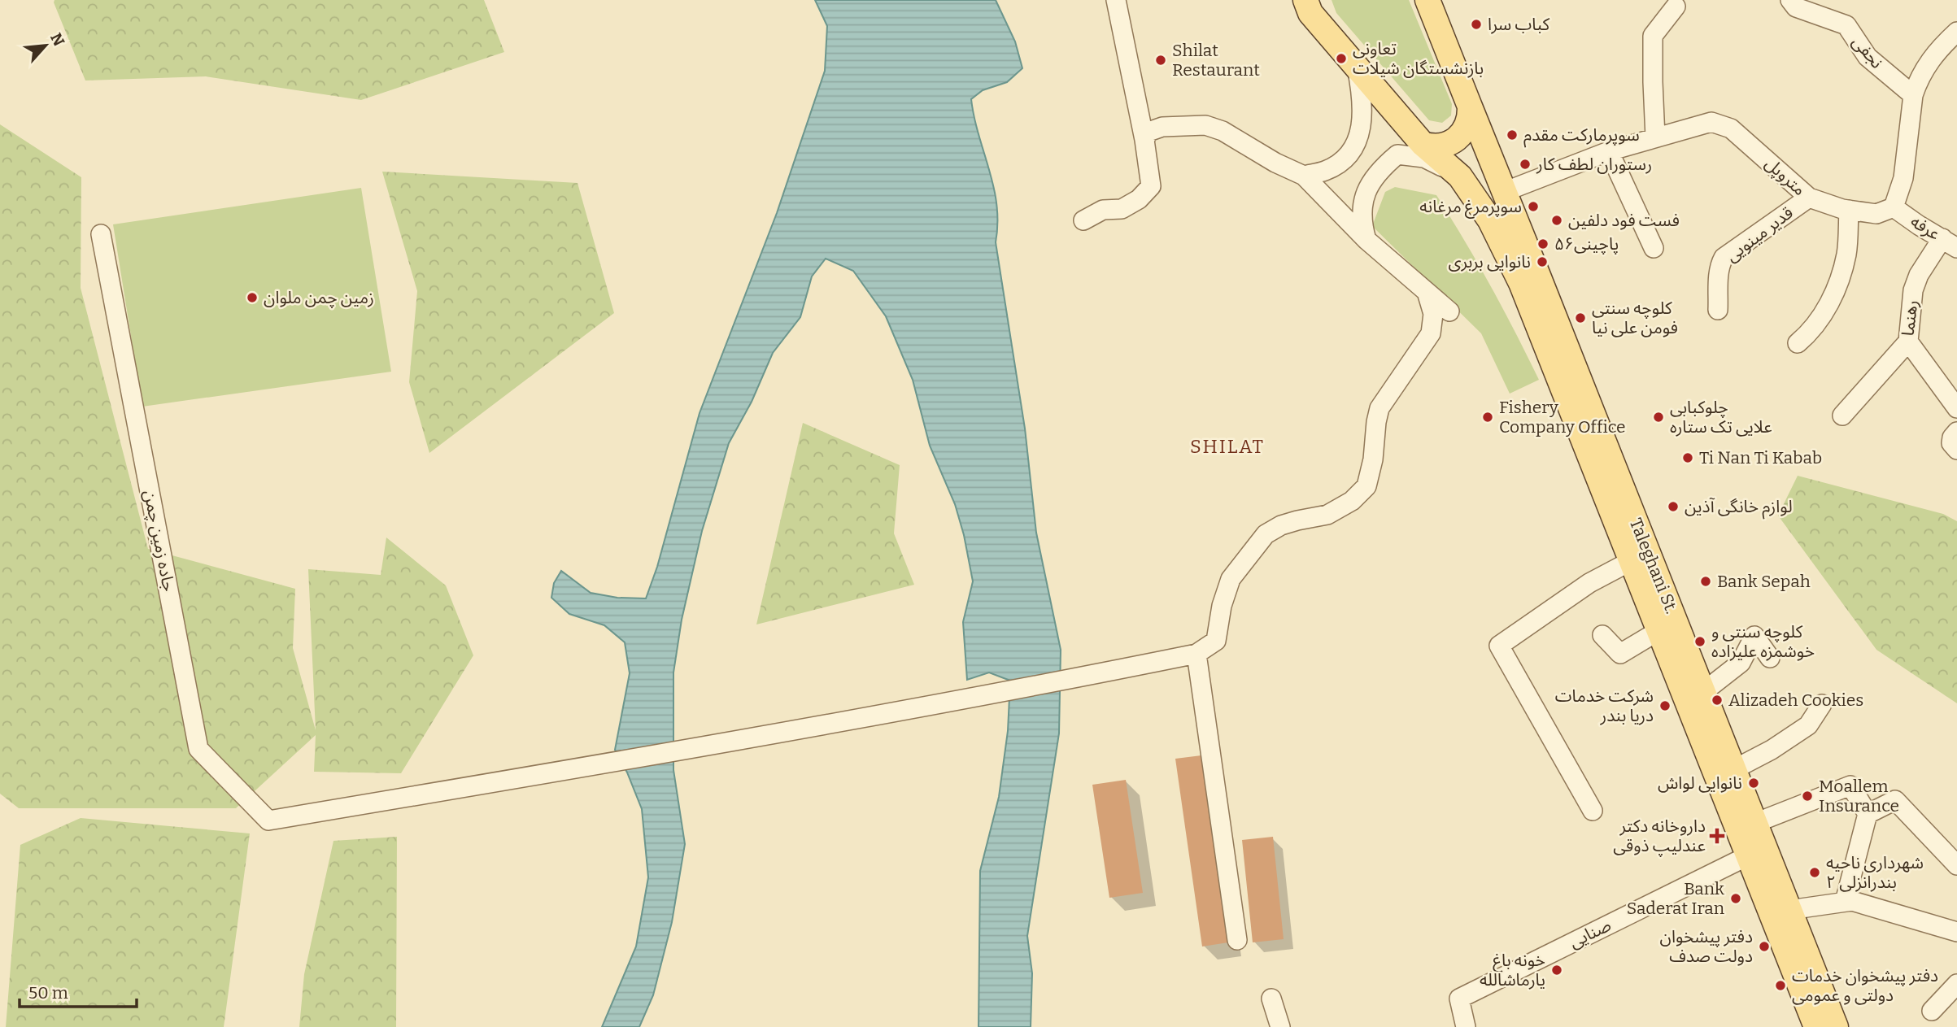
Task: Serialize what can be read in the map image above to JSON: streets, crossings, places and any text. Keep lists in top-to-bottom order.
{
  "streets": {
    "main road": ["Taleghani St."],
    "street": [
      "نجفی",
      "متروپل",
      "عرفه",
      "قدیر مینویی",
      "رهنما",
      "جاده زمین چمن",
      "صنایی"
    ]
  },
  "crossings": [
    ["متروپل", "عرفه"],
    ["متروپل", "قدیر مینویی"],
    ["متروپل", "Taleghani St."],
    ["عرفه", "رهنما"],
    ["Taleghani St.", "صنایی"]
  ],
  "districts": ["SHILAT"],
  "places": {
    "other": [
      "کباب سرا",
      "تعاونی بازنشستگان شیلات",
      "Shilat Restaurant",
      "سوپرمارکت مقدم",
      "رستوران لطف کار",
      "سوپرمرغ مرغانه",
      "فست فود دلفین",
      "پاچینی۵۶",
      "نانوایی بربری",
      "زمین چمن ملوان",
      "کلوچه سنتی فومن علی نیا",
      "Fishery Company Office",
      "چلوکبابی علایی تک ستاره",
      "Ti Nan Ti Kabab",
      "لوازم خانگی آذین",
      "Bank Sepah",
      "کلوچه سنتی و خوشمزه علیزاده",
      "Alizadeh Cookies",
      "شرکت خدمات دریا بندر",
      "نانوایی لواش",
      "Moallem Insurance",
      "شهرداری ناحیه ۲ بندرانزلی",
      "Bank Saderat Iran",
      "دفتر پیشخوان دولت صدف",
      "خونه باغ یارماشالله",
      "دفتر پیشخوان خدمات دولتی و عمومی"
    ],
    "health": ["داروخانه دکتر عندلیپ ذوقی"]
  },
  "scale_bar": "50 m",
  "north": "top right"
}
